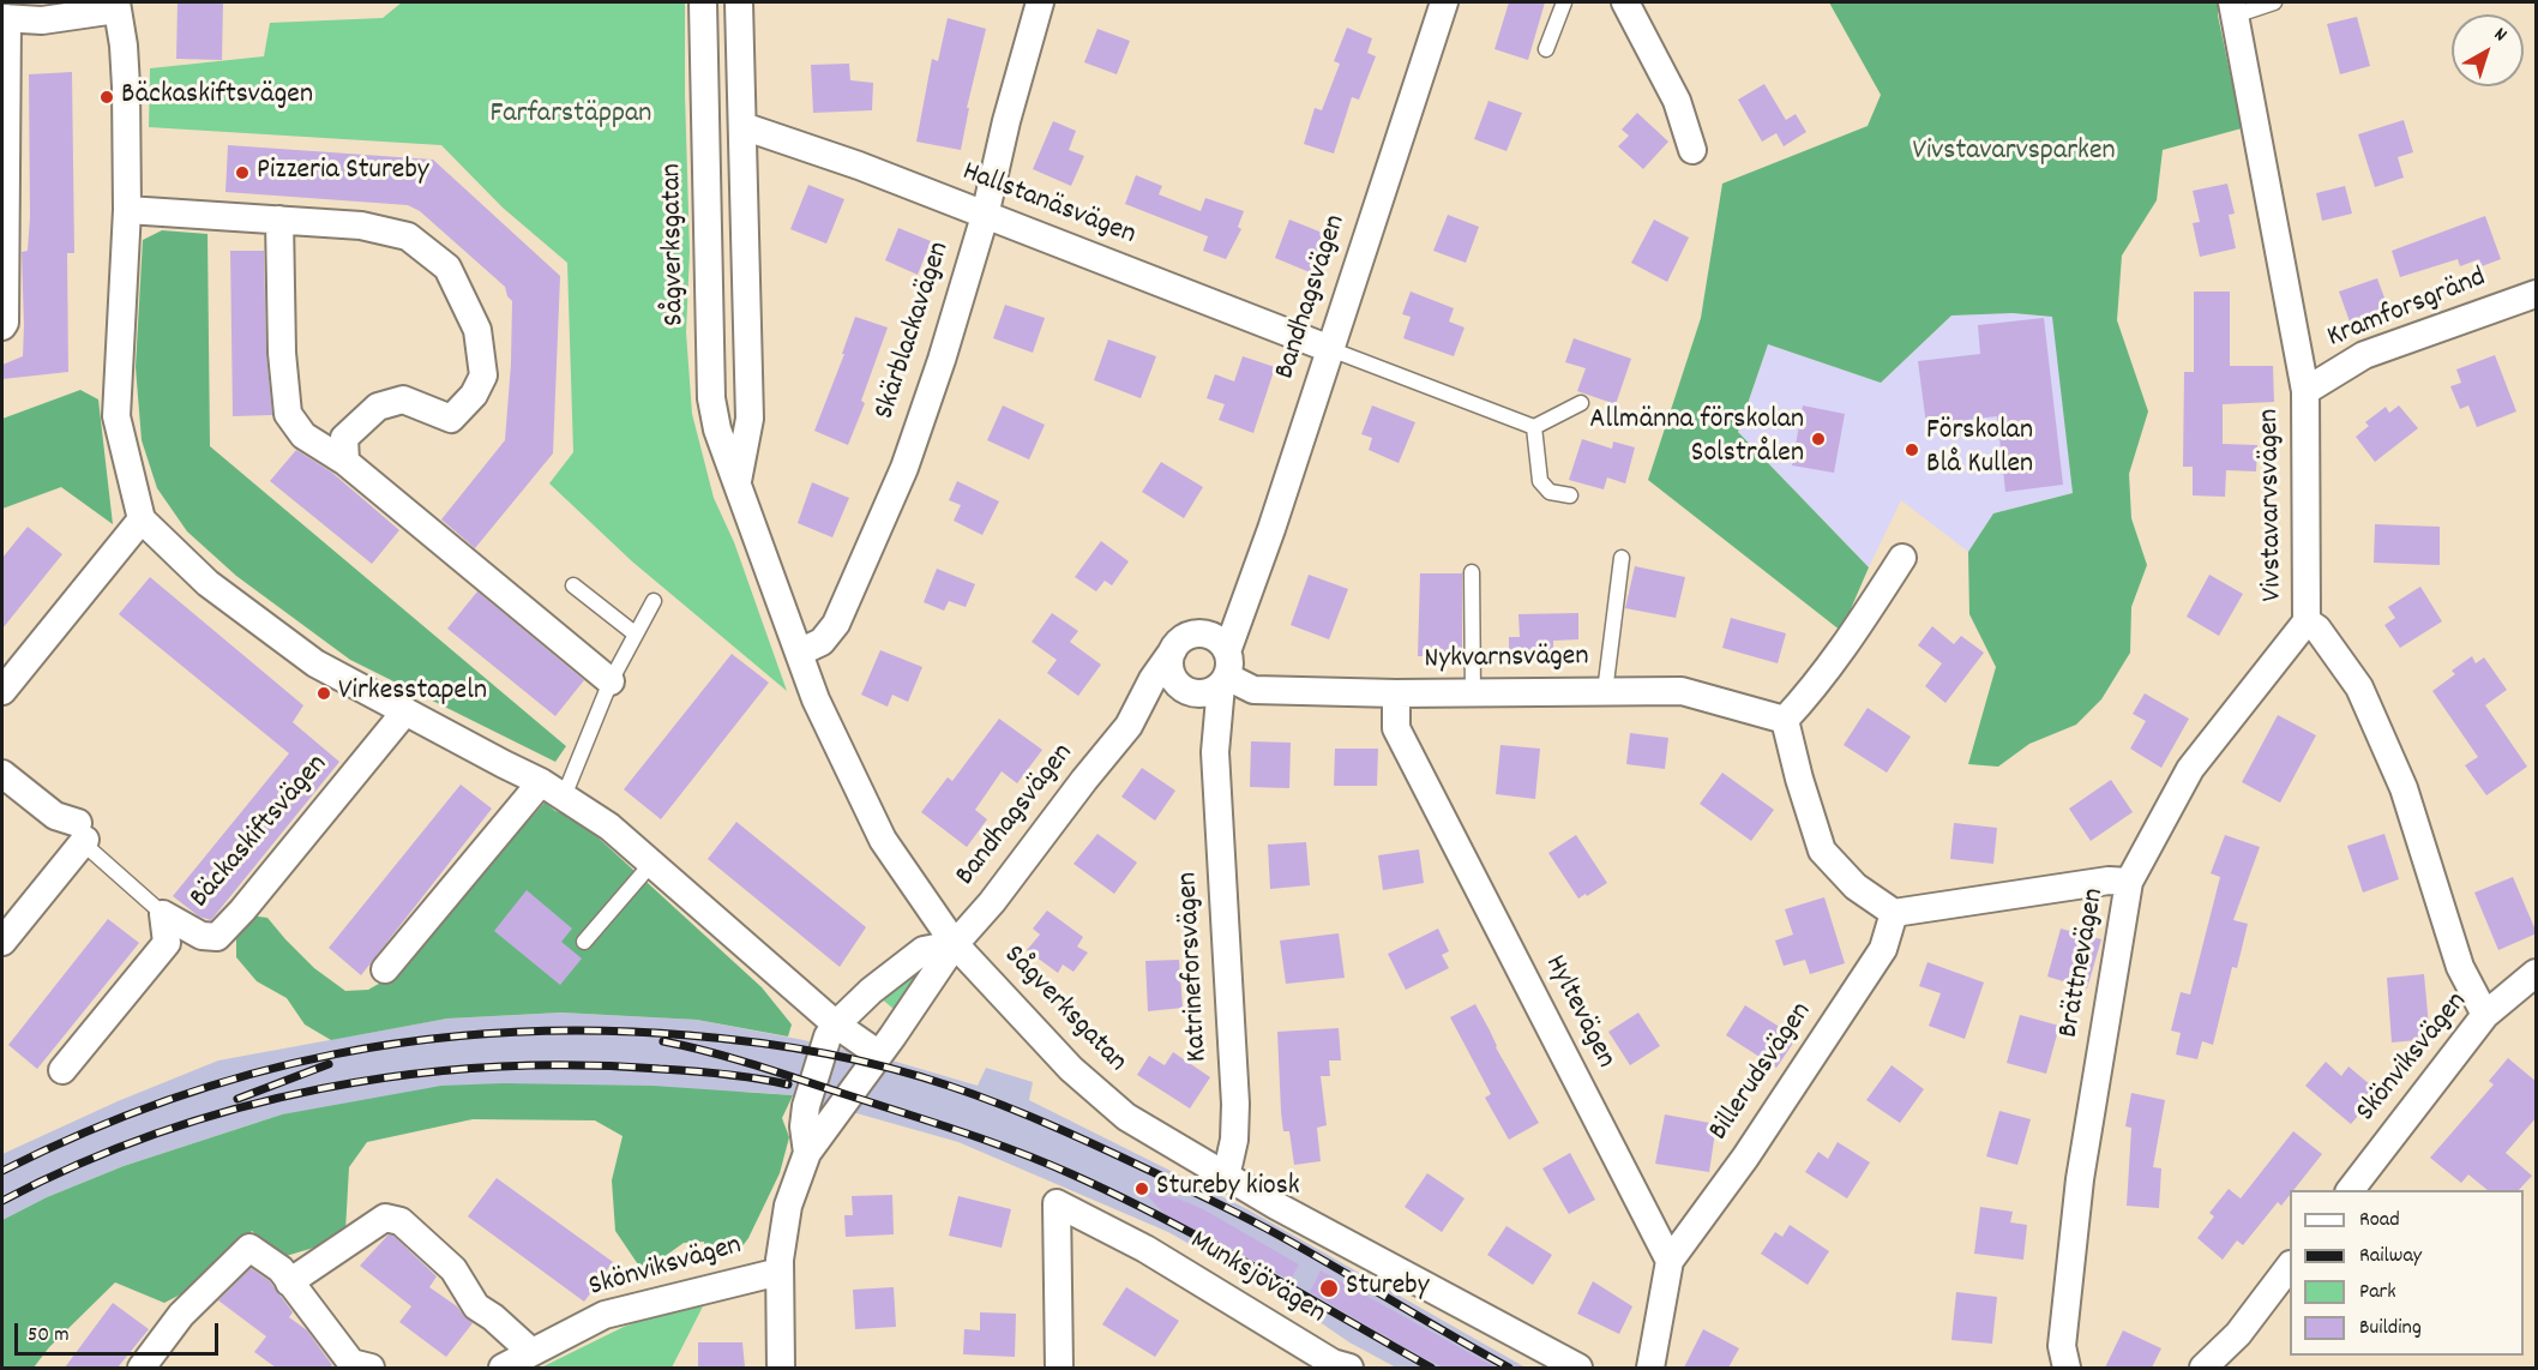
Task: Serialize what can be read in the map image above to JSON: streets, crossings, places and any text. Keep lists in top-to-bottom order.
{
  "streets": {
    "street": [
      "Hallstanäsvägen",
      "Sågverksgatan",
      "Bandhagsvägen",
      "Kramforsgränd",
      "Skärblackavägen",
      "Vivstavarvsvägen",
      "Nykvarnsvägen",
      "Bäckaskiftsvägen",
      "Brättnevägen",
      "Katrineforsvägen",
      "Hyltevägen",
      "Skönviksvägen",
      "Billerudsvägen",
      "Munksjövägen"
    ]
  },
  "crossings": [
    ["Hallstanäsvägen", "Sågverksgatan"],
    ["Hallstanäsvägen", "Bandhagsvägen"],
    ["Hallstanäsvägen", "Skärblackavägen"],
    ["Sågverksgatan", "Bandhagsvägen"],
    ["Sågverksgatan", "Skärblackavägen"],
    ["Sågverksgatan", "Katrineforsvägen"],
    ["Bandhagsvägen", "Nykvarnsvägen"],
    ["Bandhagsvägen", "Katrineforsvägen"],
    ["Bandhagsvägen", "Skönviksvägen"],
    ["Kramforsgränd", "Vivstavarvsvägen"],
    ["Vivstavarvsvägen", "Brättnevägen"],
    ["Vivstavarvsvägen", "Skönviksvägen"],
    ["Nykvarnsvägen", "Katrineforsvägen"],
    ["Nykvarnsvägen", "Hyltevägen"],
    ["Hyltevägen", "Billerudsvägen"]
  ],
  "parks": ["Farfarstäppan", "Vivstavarvsparken"],
  "places": [
    "Bäckaskiftsvägen",
    "Pizzeria Stureby",
    "Allmänna förskolan Solstrålen",
    "Förskolan Blå Kullen",
    "Virkesstapeln",
    "Stureby kiosk",
    "Stureby"
  ],
  "legend": [
    "Road",
    "Railway",
    "Park",
    "Building"
  ],
  "scale_bar": "50 m",
  "north": "top right"
}
